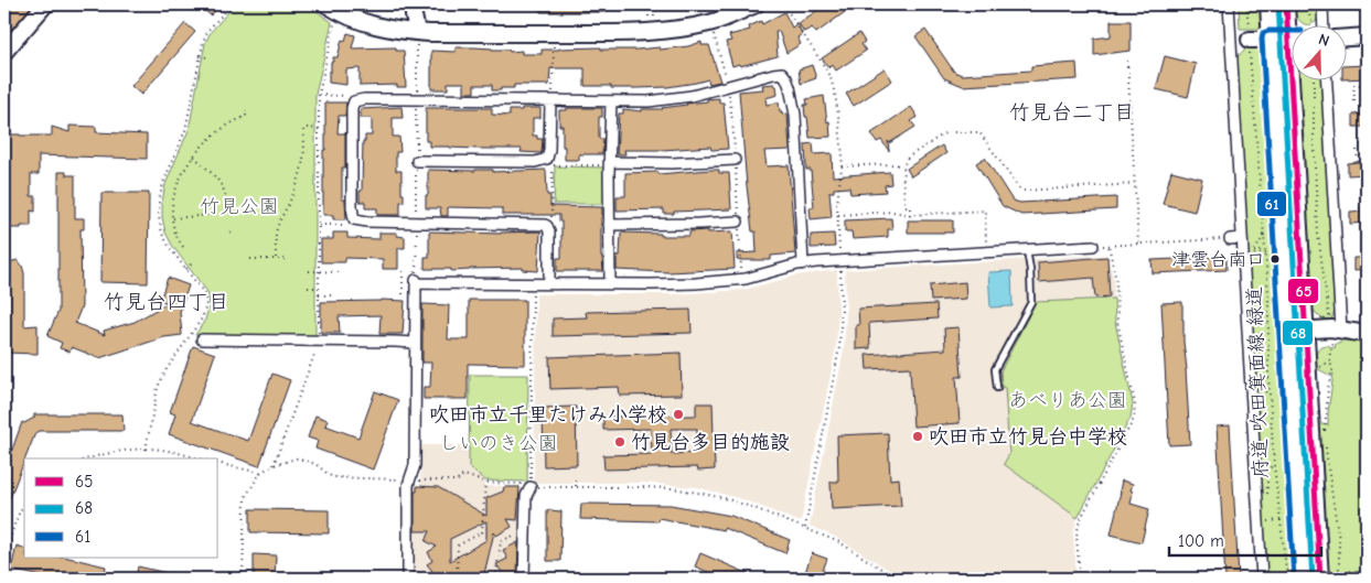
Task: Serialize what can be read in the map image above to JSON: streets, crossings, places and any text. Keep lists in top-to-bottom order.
{
  "streets": {
    "path": ["府道 吹田箕面線 緑道"]
  },
  "districts": ["竹見台二丁目", "竹見台四丁目"],
  "parks": ["竹見公園", "あべりあ公園", "しいのき公園"],
  "places": [
    "津雲台南口",
    "吹田市立千里たけみ小学校",
    "吹田市立竹見台中学校",
    "竹見台多目的施設"
  ],
  "lines": ["transit line 65", "transit line 68", "transit line 61"],
  "legend": ["65", "68", "61"],
  "scale_bar": "100 m",
  "north": "top"
}
